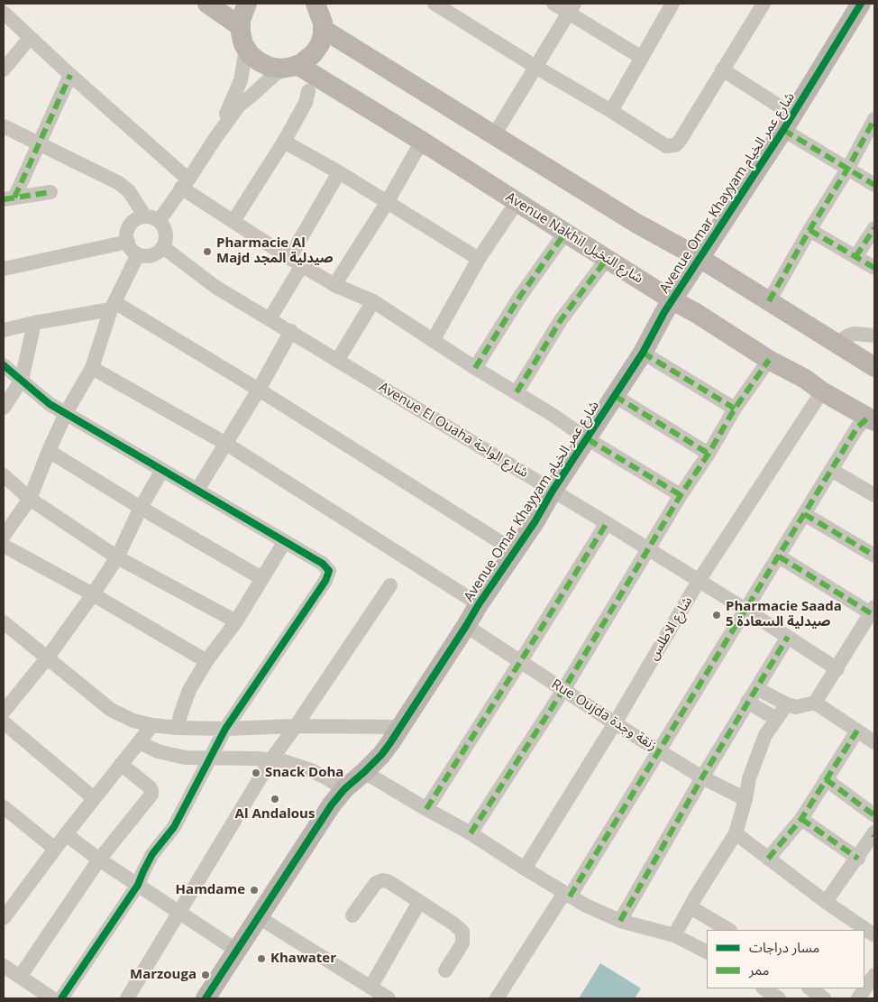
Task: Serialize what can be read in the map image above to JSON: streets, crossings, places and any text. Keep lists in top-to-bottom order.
{
  "streets": {
    "street": [
      "Avenue Omar Khayyam شارع عمر الخيام",
      "Avenue Nakhil شارع النخيل",
      "Avenue El Ouaha شارع الواحة",
      "شارع الاطلس",
      "Rue Oujda زنقة وجدة"
    ]
  },
  "crossings": [
    ["Avenue Omar Khayyam شارع عمر الخيام", "Avenue Nakhil شارع النخيل"],
    ["Avenue Omar Khayyam شارع عمر الخيام", "Avenue El Ouaha شارع الواحة"],
    ["Avenue Omar Khayyam شارع عمر الخيام", "Rue Oujda زنقة وجدة"],
    ["Avenue Nakhil شارع النخيل", "شارع الاطلس"],
    ["Avenue El Ouaha شارع الواحة", "شارع الاطلس"],
    ["شارع الاطلس", "Rue Oujda زنقة وجدة"]
  ],
  "places": [
    "Pharmacie Al Majd صيدلية المجد",
    "Pharmacie Saada 5 صيدلية السعادة",
    "Snack Doha",
    "Al Andalous",
    "Hamdame",
    "Khawater",
    "Marzouga"
  ],
  "legend": ["مسار دراجات", "ممر"]
}
